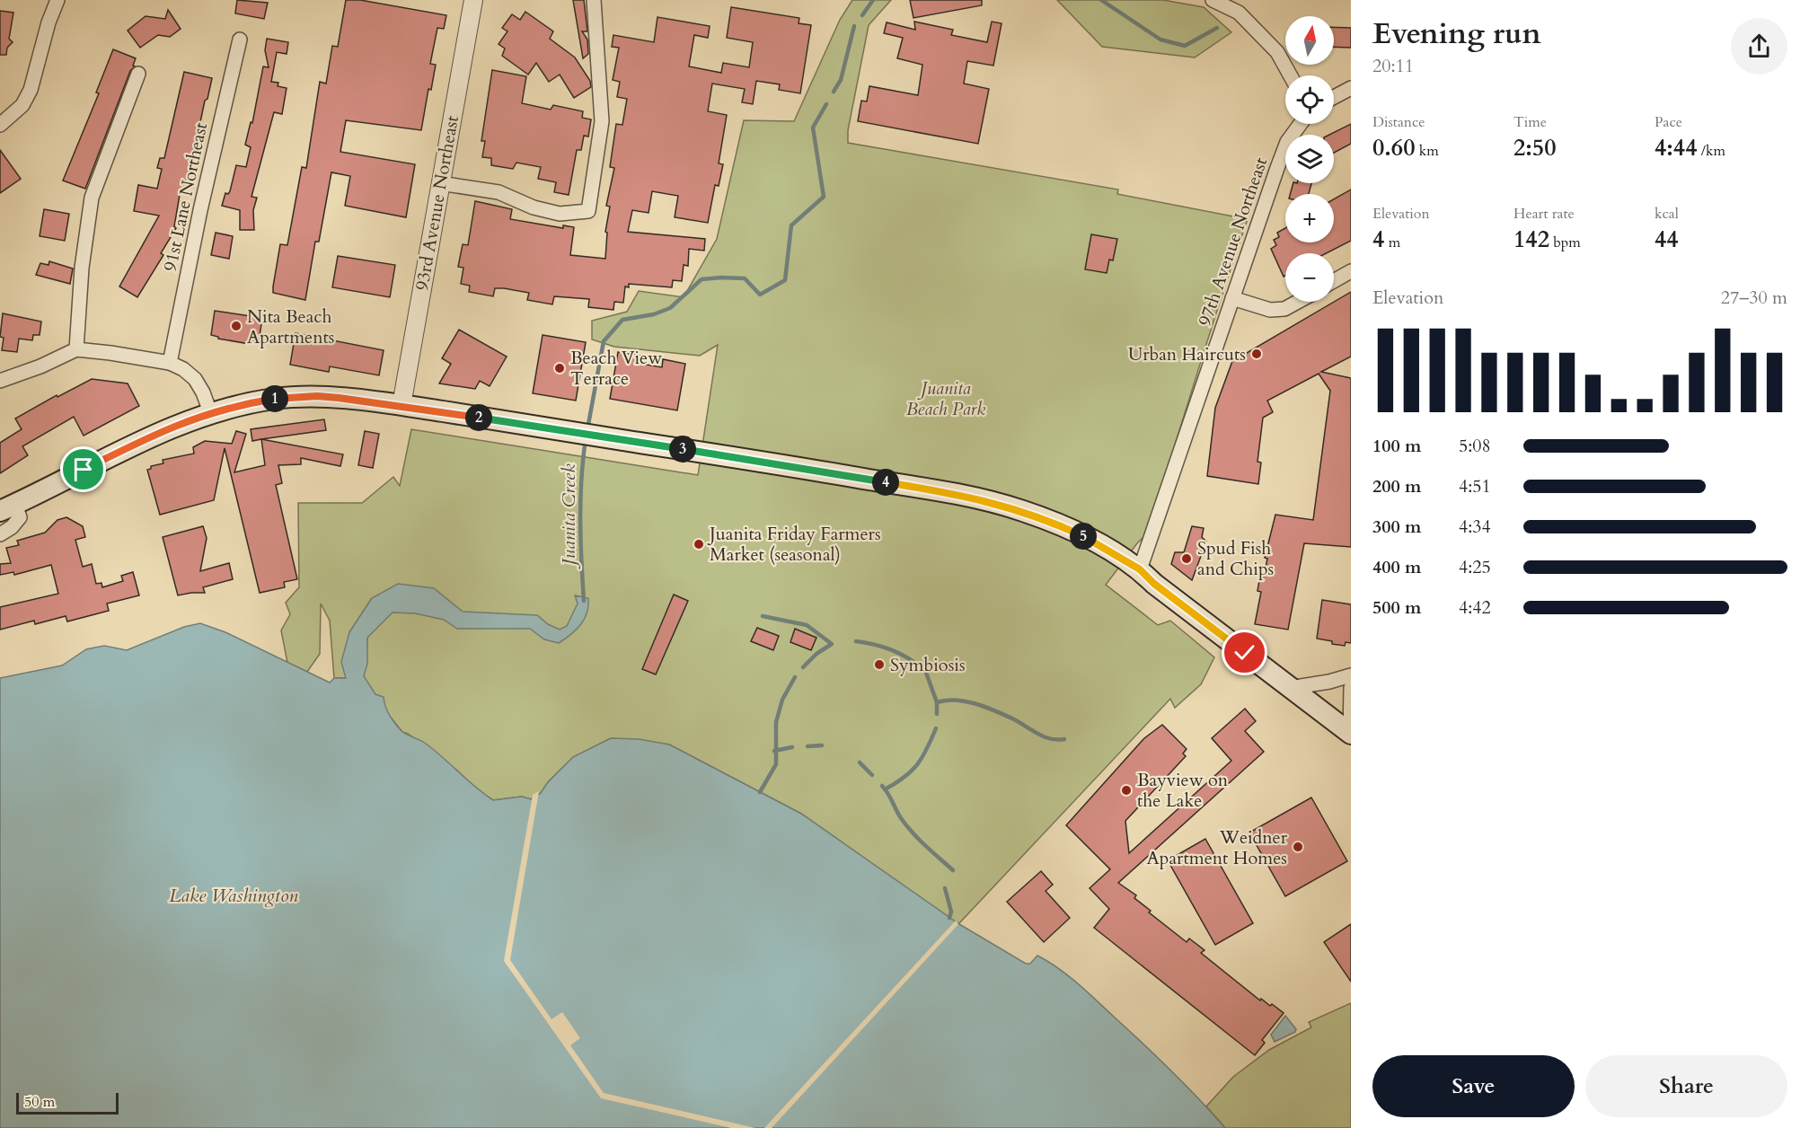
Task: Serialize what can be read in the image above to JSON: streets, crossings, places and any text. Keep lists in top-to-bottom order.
{
  "streets": {
    "street": ["91st Lane Northeast", "93rd Avenue Northeast", "97th Avenue Northeast"]
  },
  "water": ["Juanita Creek", "Lake Washington"],
  "parks": ["Juanita Beach Park"],
  "places": [
    "Nita Beach Apartments",
    "Urban Haircuts",
    "Beach View Terrace",
    "Juanita Friday Farmers Market (seasonal)",
    "Spud Fish and Chips",
    "Symbiosis",
    "Bayview on the Lake",
    "Weidner Apartment Homes"
  ],
  "scale_bar": "50 m",
  "north": "top",
  "page": {
    "heading": ["Evening run", "20:11"],
    "map_buttons": ["+", "−"],
    "stats": [
      ["Distance", "0.60 km"],
      ["Time", "2:50"],
      ["Pace", "4:44 /km"],
      ["Elevation", "4 m"],
      ["Heart rate", "142 bpm"],
      ["kcal", "44"]
    ],
    "chart": ["Elevation", "27–30 m"],
    "pins": [
      "1",
      "2",
      "3",
      "4",
      "5"
    ],
    "list": [
      {
        "name": "100 m",
        "note": "5:08"
      },
      {
        "name": "200 m",
        "note": "4:51"
      },
      {
        "name": "300 m",
        "note": "4:34"
      },
      {
        "name": "400 m",
        "note": "4:25"
      },
      {
        "name": "500 m",
        "note": "4:42"
      }
    ],
    "buttons": ["Save", "Share"],
    "scale": "50 m"
  }
}
